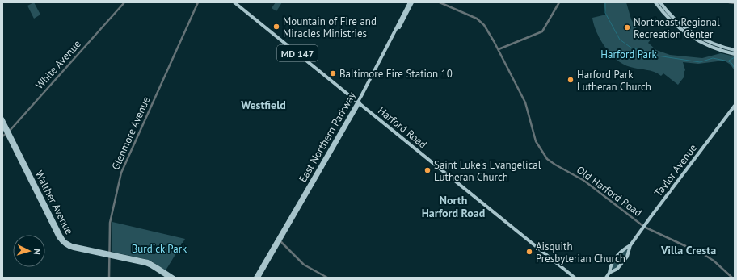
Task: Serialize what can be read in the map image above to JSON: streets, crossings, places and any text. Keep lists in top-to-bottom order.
{
  "streets": {
    "main road": [
      "MD 147",
      "Harford Road",
      "East Northern Parkway",
      "Taylor Avenue",
      "Walther Avenue"
    ],
    "street": ["White Avenue", "Glenmore Avenue", "Old Harford Road"]
  },
  "crossings": [
    ["White Avenue", "Walther Avenue"],
    ["Harford Road", "East Northern Parkway"],
    ["Glenmore Avenue", "Walther Avenue"],
    ["Taylor Avenue", "Old Harford Road"]
  ],
  "districts": ["Westfield", "North Harford Road", "Villa Cresta"],
  "parks": ["Harford Park", "Burdick Park"],
  "places": [
    "Mountain of Fire and Miracles Ministries",
    "Northeast Regional Recreation Center",
    "Baltimore Fire Station 10",
    "Harford Park Lutheran Church",
    "Saint Luke's Evangelical Lutheran Church",
    "Aisquith Presbyterian Church"
  ],
  "north": "right"
}
